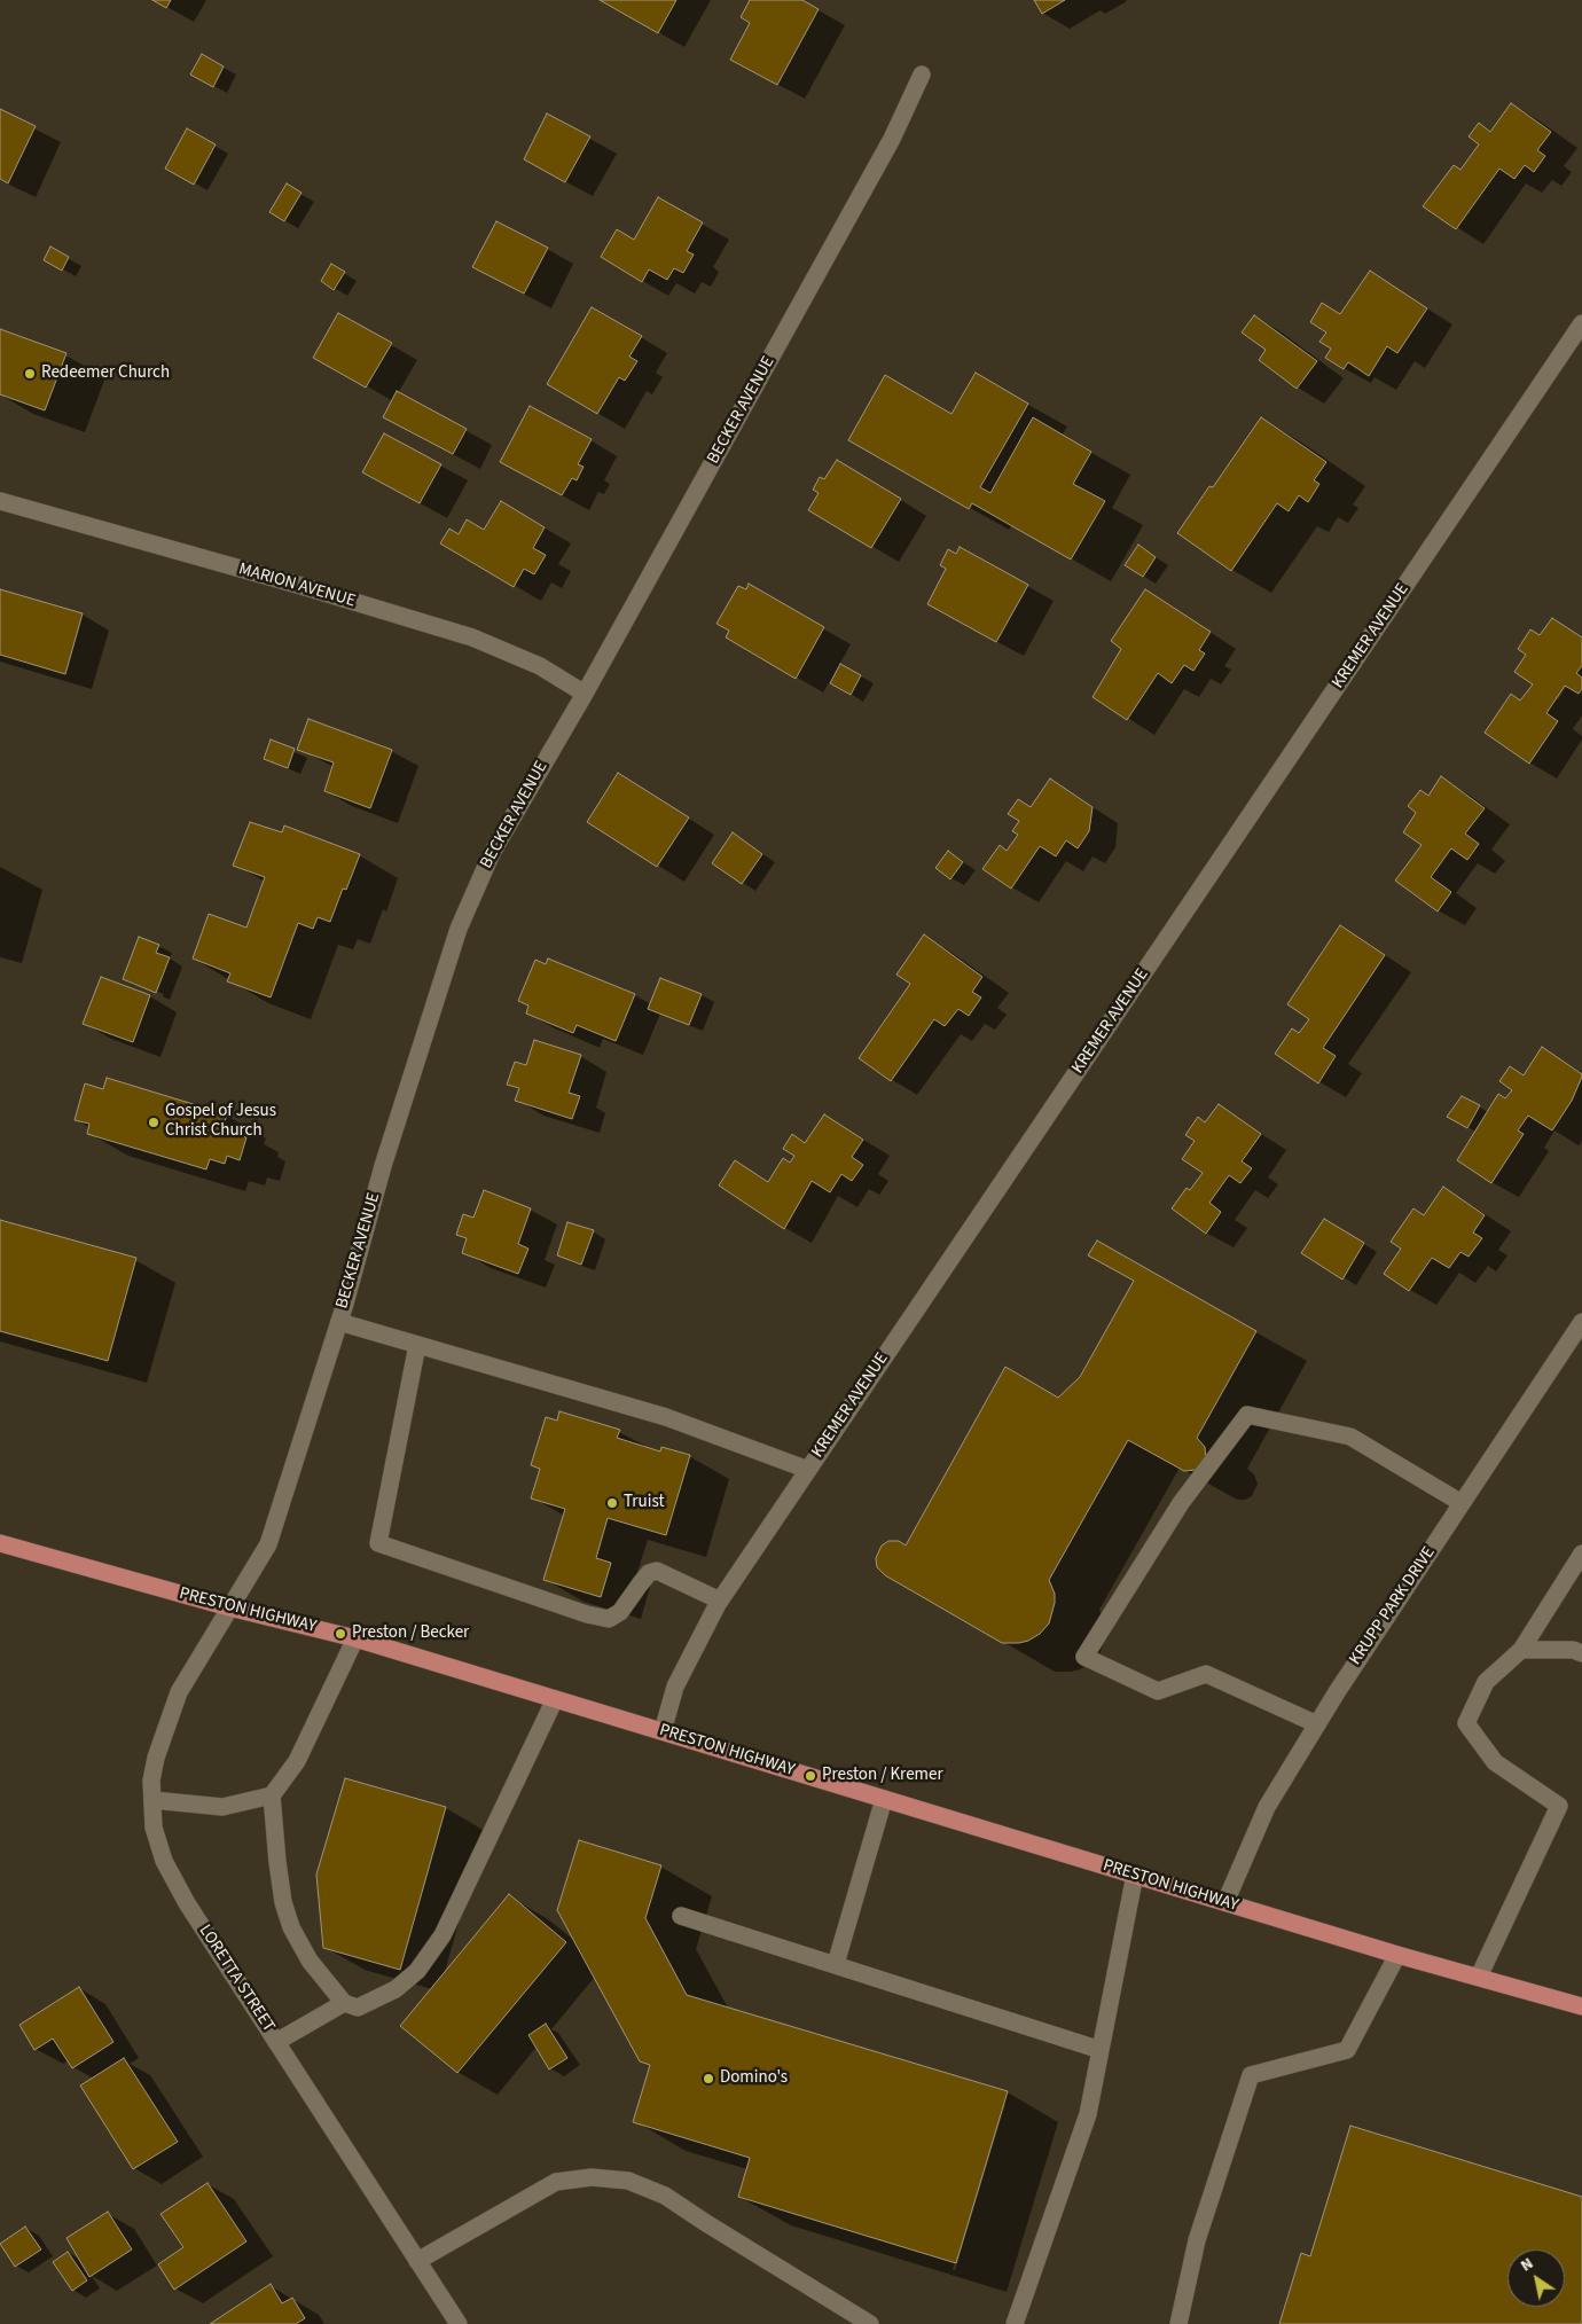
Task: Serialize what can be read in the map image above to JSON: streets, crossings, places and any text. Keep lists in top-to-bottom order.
{
  "streets": {
    "main road": ["PRESTON HIGHWAY"],
    "street": [
      "BECKER AVENUE",
      "MARION AVENUE",
      "KREMER AVENUE",
      "KRUPP PARK DRIVE",
      "LORETTA STREET"
    ]
  },
  "crossings": [
    ["BECKER AVENUE", "MARION AVENUE"],
    ["BECKER AVENUE", "PRESTON HIGHWAY"],
    ["BECKER AVENUE", "LORETTA STREET"],
    ["KREMER AVENUE", "PRESTON HIGHWAY"],
    ["KRUPP PARK DRIVE", "PRESTON HIGHWAY"],
    ["PRESTON HIGHWAY", "LORETTA STREET"]
  ],
  "places": [
    "Redeemer Church",
    "Gospel of Jesus Christ Church",
    "Truist",
    "Preston / Becker",
    "Preston / Kremer",
    "Domino's"
  ],
  "north": "top left"
}
